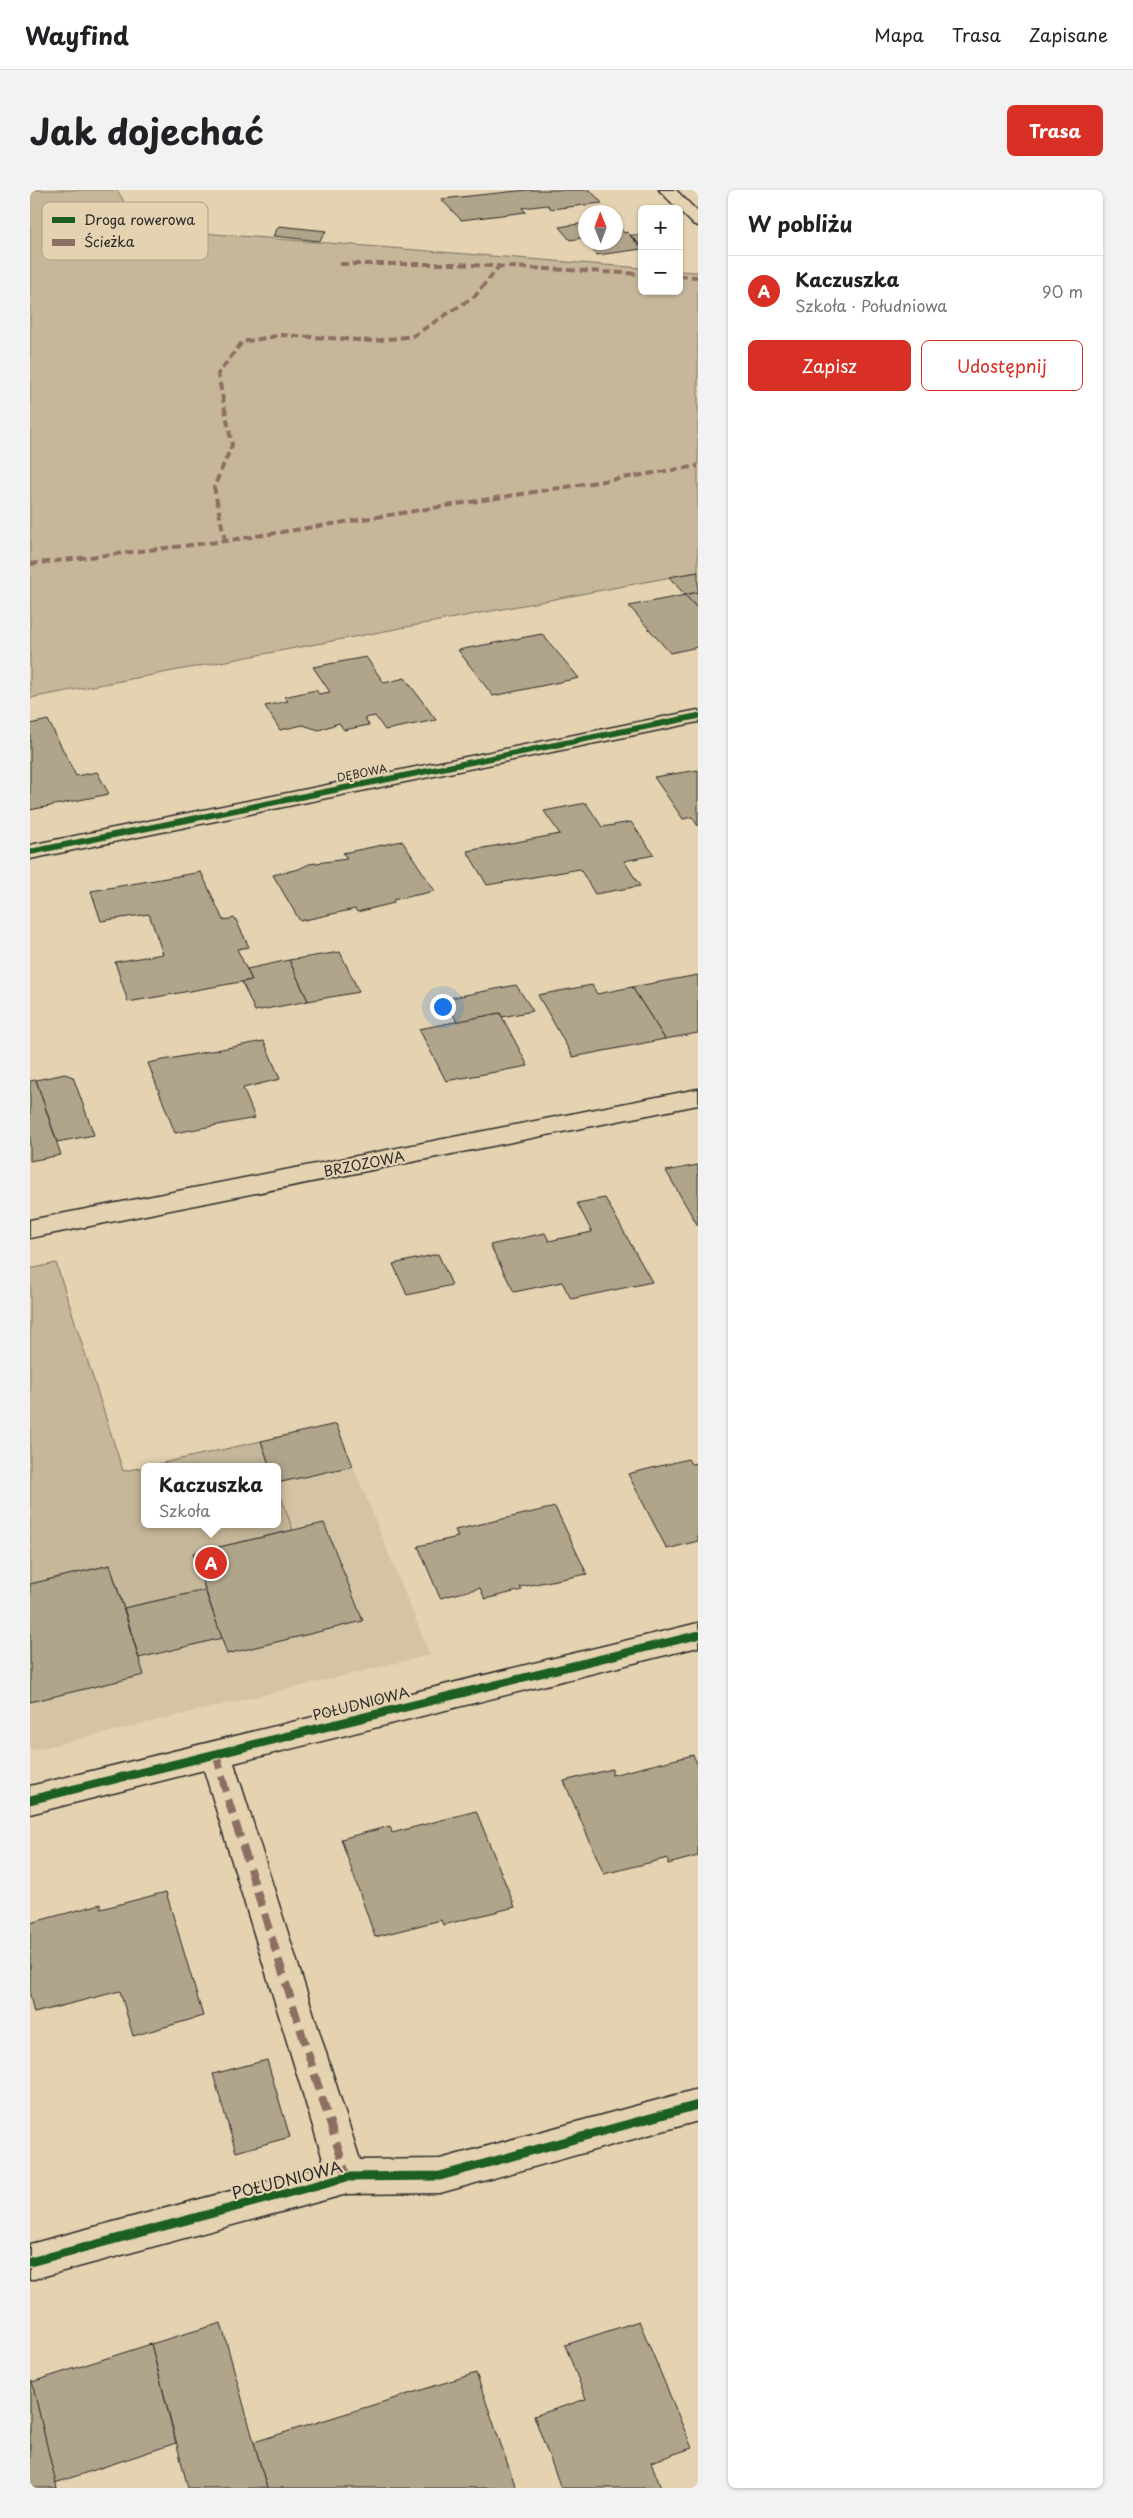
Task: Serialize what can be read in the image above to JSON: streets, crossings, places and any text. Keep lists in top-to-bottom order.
{
  "streets": {
    "street": ["DĘBOWA", "BRZOZOWA", "POŁUDNIOWA"]
  },
  "legend": ["Droga rowerowa", "Ścieżka"],
  "north": "top",
  "page": {
    "header": "Wayfind",
    "nav": ["Mapa", "Trasa", "Zapisane"],
    "title": "Jak dojechać",
    "buttons": [
      "Trasa",
      ["Zapisz", "Udostępnij"]
    ],
    "heading": "W pobliżu",
    "map_buttons": ["+", "−"],
    "list": [
      {
        "mark": "A",
        "name": "Kaczuszka",
        "note": "Szkoła · Południowa",
        "value": "90 m"
      }
    ],
    "popup": ["Kaczuszka", "Szkoła"],
    "pins": "A"
  }
}
